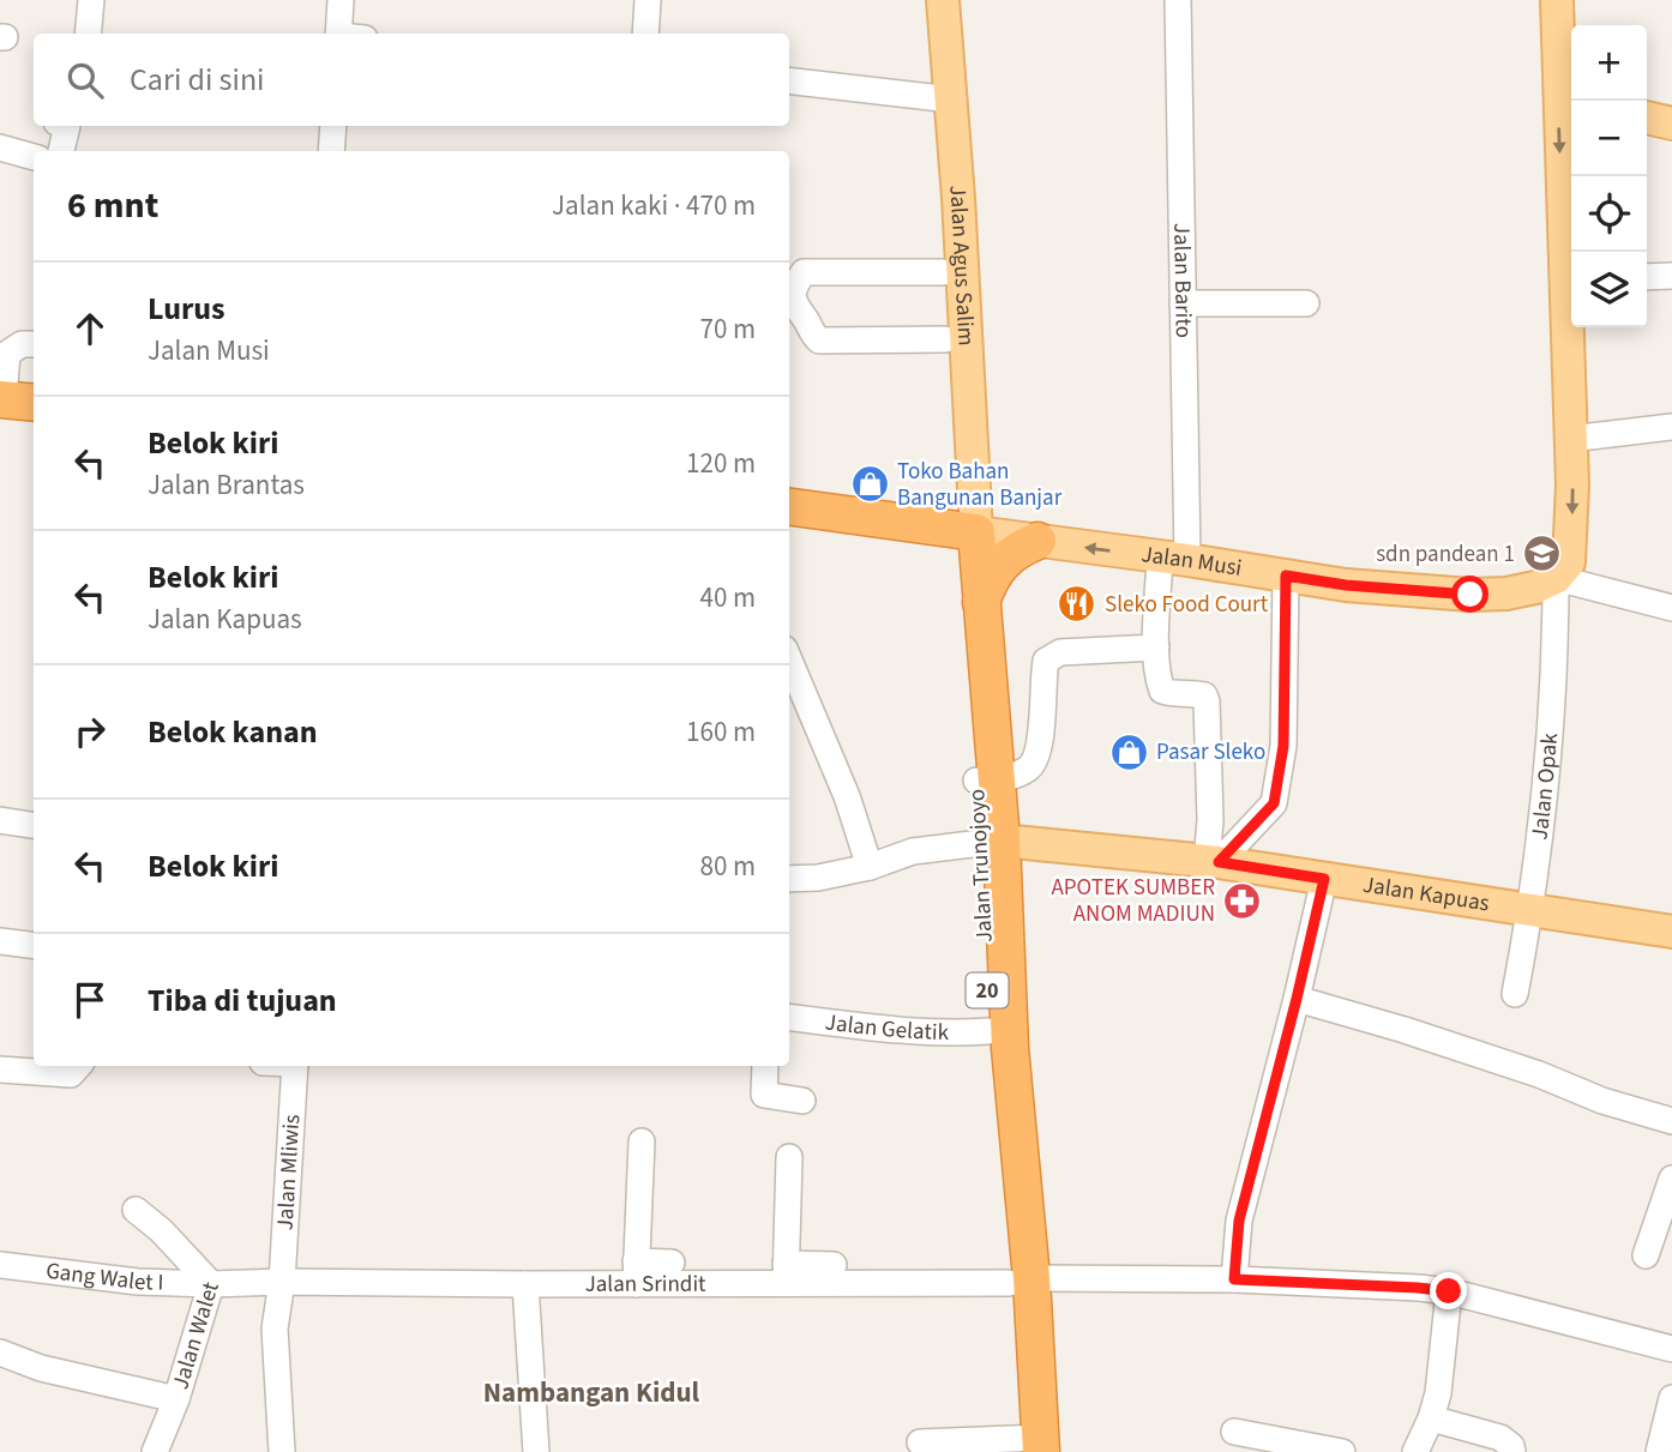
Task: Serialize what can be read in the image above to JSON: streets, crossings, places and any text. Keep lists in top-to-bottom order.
{
  "streets": {
    "highway": ["Jalan Trunojoyo", "20"],
    "main road": ["Jalan Agus Salim", "Jalan Musi", "Jalan Kapuas"],
    "street": [
      "Jalan Barito",
      "Jalan Opak",
      "Jalan Gelatik",
      "Jalan Mliwis",
      "Gang Walet I",
      "Jalan Srindit",
      "Jalan Walet"
    ]
  },
  "crossings": [
    ["Jalan Agus Salim", "Jalan Musi"],
    ["Jalan Agus Salim", "Jalan Trunojoyo"],
    ["Jalan Barito", "Jalan Musi"],
    ["Jalan Barito", "Jalan Kapuas"],
    ["Jalan Musi", "Jalan Opak"],
    ["Jalan Musi", "Jalan Trunojoyo"],
    ["Jalan Opak", "Jalan Kapuas"],
    ["Jalan Trunojoyo", "Jalan Kapuas"],
    ["Jalan Trunojoyo", "Jalan Gelatik"],
    ["Jalan Trunojoyo", "Jalan Srindit"],
    ["Jalan Mliwis", "Jalan Srindit"],
    ["Jalan Mliwis", "Jalan Walet"],
    ["Gang Walet I", "Jalan Walet"],
    ["Jalan Srindit", "Jalan Walet"]
  ],
  "districts": ["Nambangan Kidul"],
  "places": {
    "shop": ["Toko Bahan Bangunan Banjar", "Pasar Sleko"],
    "school or university": ["sdn pandean 1"],
    "restaurant": ["Sleko Food Court"],
    "pharmacy": ["APOTEK SUMBER ANOM MADIUN"]
  },
  "page": {
    "map_buttons": ["+", "−"],
    "search": "Cari di sini",
    "heading": ["6 mnt", "Jalan kaki · 470 m"],
    "list": [
      ["Lurus", "Jalan Musi", "70 m"],
      ["Belok kiri", "Jalan Brantas", "120 m"],
      ["Belok kiri", "Jalan Kapuas", "40 m"],
      ["Belok kanan", "160 m"],
      ["Belok kiri", "80 m"],
      "Tiba di tujuan"
    ]
  }
}
